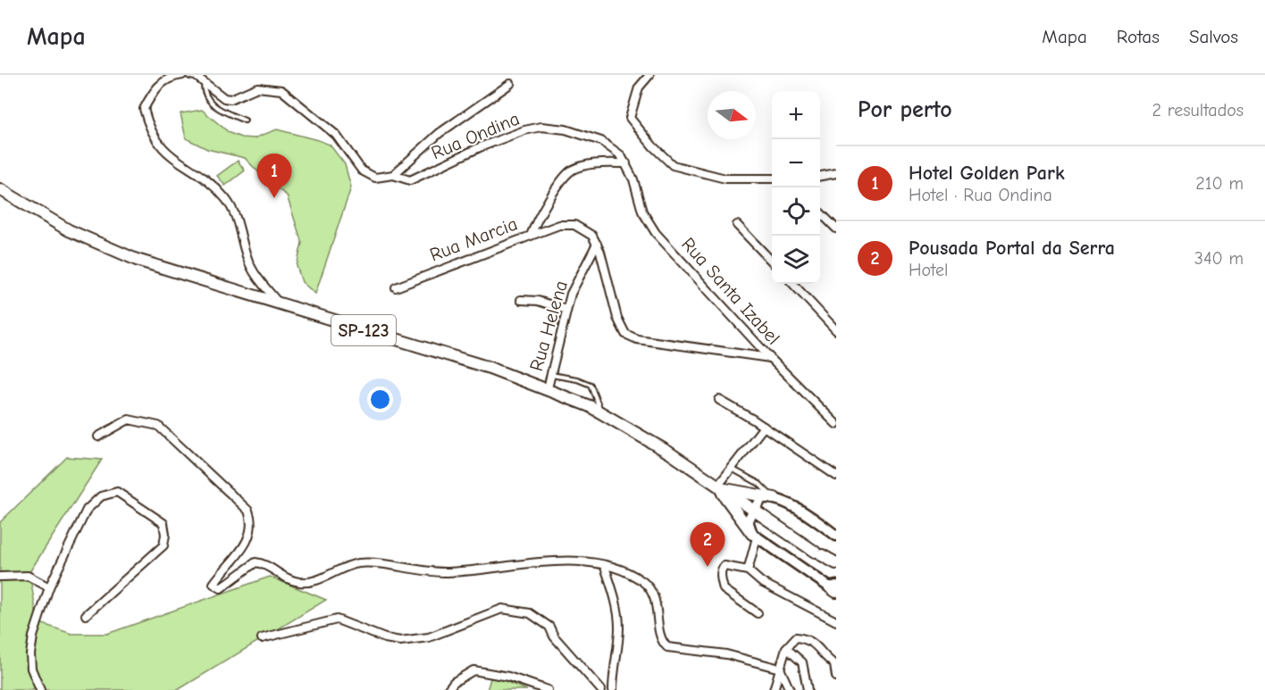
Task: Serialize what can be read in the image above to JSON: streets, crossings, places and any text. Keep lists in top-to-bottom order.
{
  "streets": {
    "main road": ["SP-123"],
    "street": [
      "Rua Ondina",
      "Rua Marcia",
      "Rua Santa Izabel",
      "Rua Helena"
    ]
  },
  "crossings": [
    ["Rua Ondina", "Rua Marcia"],
    ["Rua Ondina", "Rua Santa Izabel"],
    ["Rua Marcia", "Rua Santa Izabel"],
    ["Rua Helena", "SP-123"]
  ],
  "north": "right",
  "page": {
    "header": "Mapa",
    "nav": ["Mapa", "Rotas", "Salvos"],
    "heading": ["Por perto", "2 resultados"],
    "map_buttons": ["+", "−"],
    "list": [
      {
        "mark": "1",
        "name": "Hotel Golden Park",
        "note": "Hotel · Rua Ondina",
        "value": "210 m"
      },
      {
        "mark": "2",
        "name": "Pousada Portal da Serra",
        "note": "Hotel",
        "value": "340 m"
      }
    ],
    "pins": ["1", "2"]
  }
}
